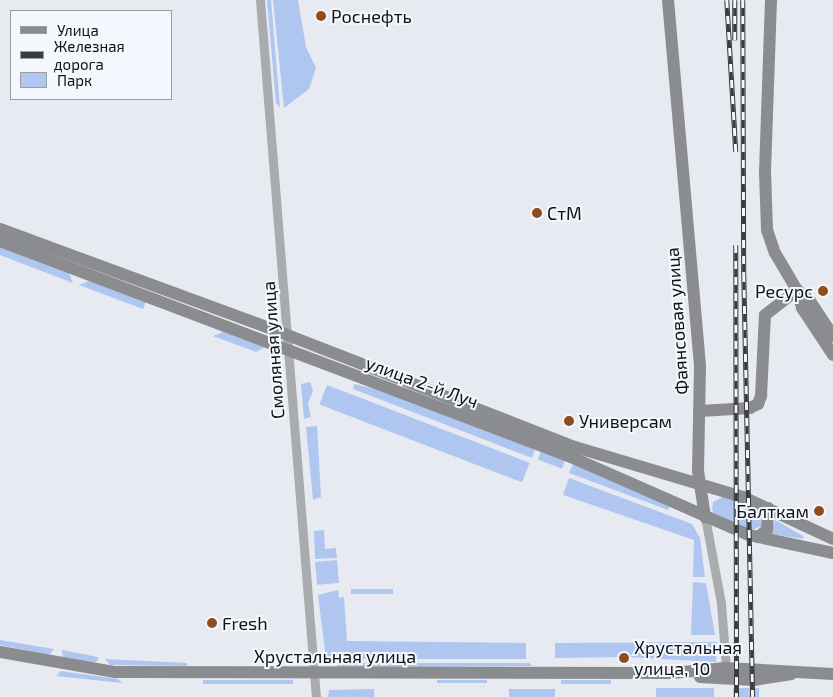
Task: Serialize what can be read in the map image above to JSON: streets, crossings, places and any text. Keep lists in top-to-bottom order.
{
  "streets": {
    "street": [
      "Фаянсовая улица",
      "Смоляная улица",
      "улица 2-й Луч",
      "Хрустальная улица"
    ]
  },
  "crossings": [
    ["Фаянсовая улица", "улица 2-й Луч"],
    ["Фаянсовая улица", "Хрустальная улица"],
    ["Смоляная улица", "улица 2-й Луч"],
    ["Смоляная улица", "Хрустальная улица"]
  ],
  "places": [
    "Роснефть",
    "СтМ",
    "Ресурс",
    "Универсам",
    "Балткам",
    "Fresh",
    "Хрустальная улица, 10"
  ],
  "legend": ["Улица", "Железная дорога", "Парк"]
}
